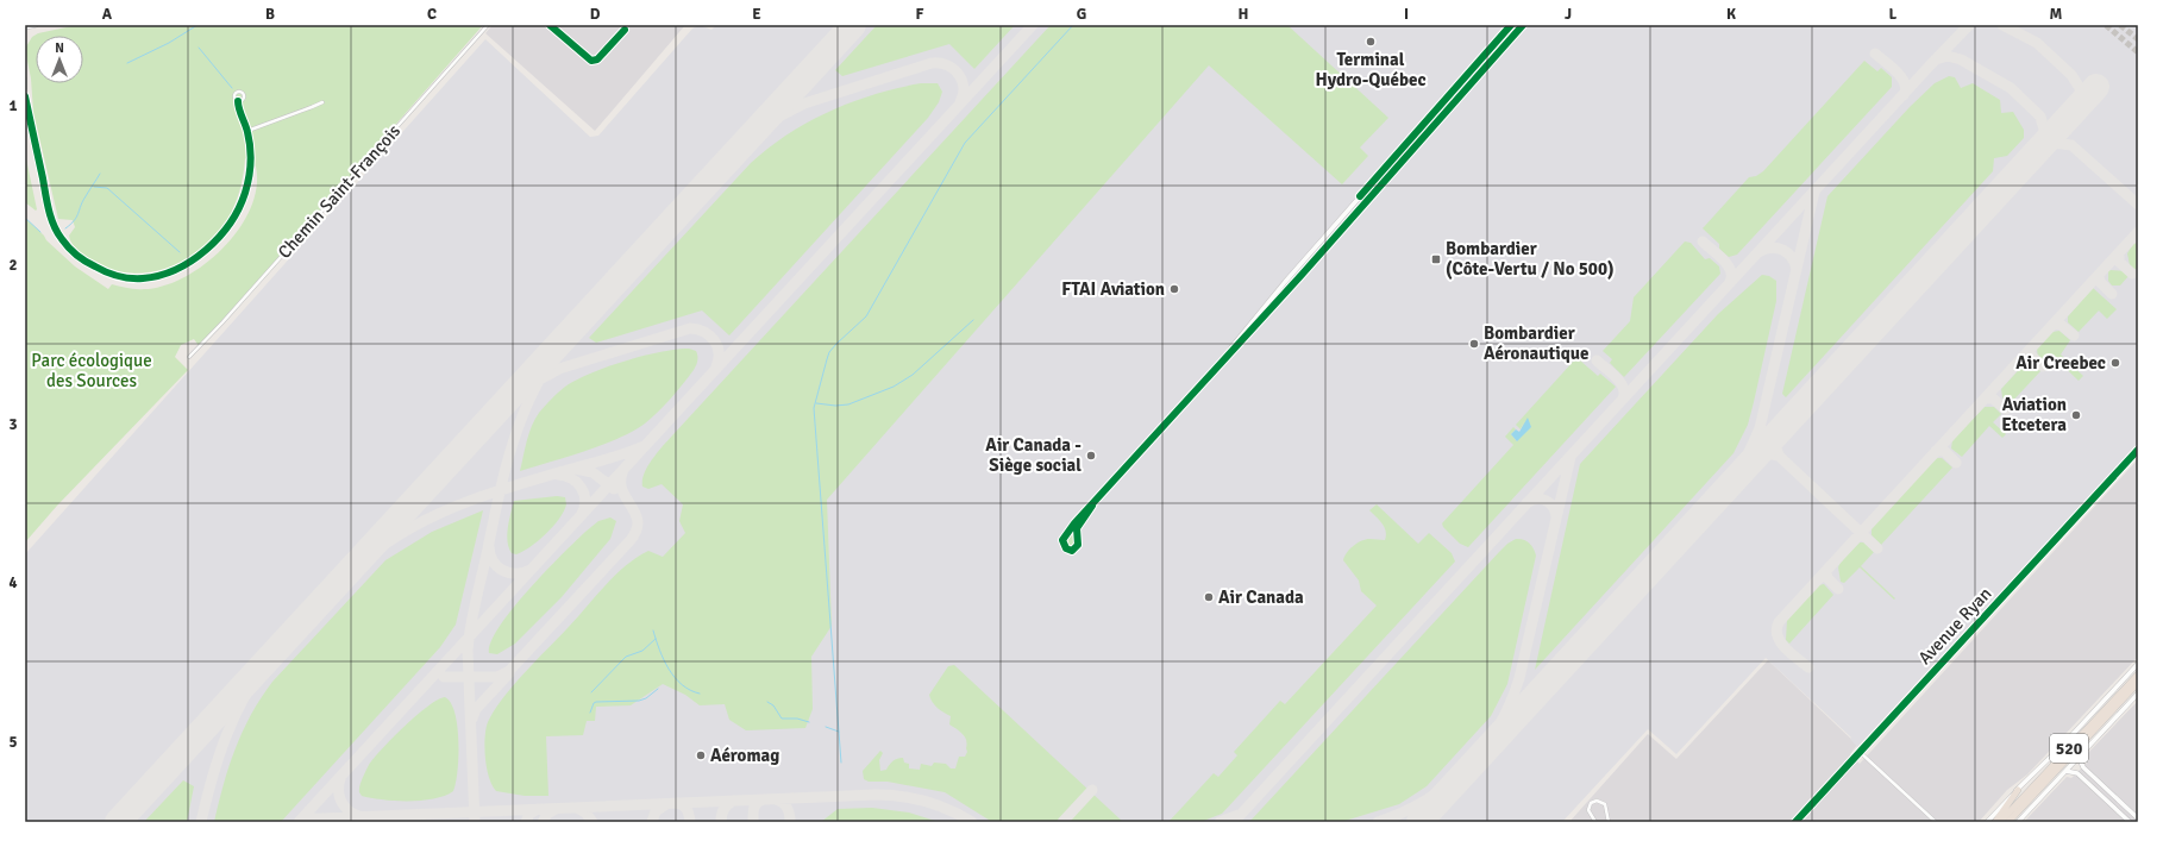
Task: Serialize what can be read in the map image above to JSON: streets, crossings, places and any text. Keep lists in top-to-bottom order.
{
  "streets": {
    "highway": ["520"],
    "street": ["Chemin Saint-François", "Avenue Ryan"]
  },
  "parks": ["Parc écologique des Sources"],
  "places": {
    "other": [
      "Terminal Hydro-Québec",
      "FTAI Aviation",
      "Bombardier Aéronautique",
      "Air Creebec",
      "Aviation Etcetera",
      "Air Canada - Siège social",
      "Air Canada",
      "Aéromag"
    ],
    "transit": ["Bombardier (Côte-Vertu / No 500)"]
  },
  "north": "top",
  "grid": {
    "columns": [
      "A",
      "B",
      "C",
      "D",
      "E",
      "F",
      "G",
      "H",
      "I",
      "J",
      "K",
      "L",
      "M"
    ],
    "rows": [
      "1",
      "2",
      "3",
      "4",
      "5"
    ]
  }
}
